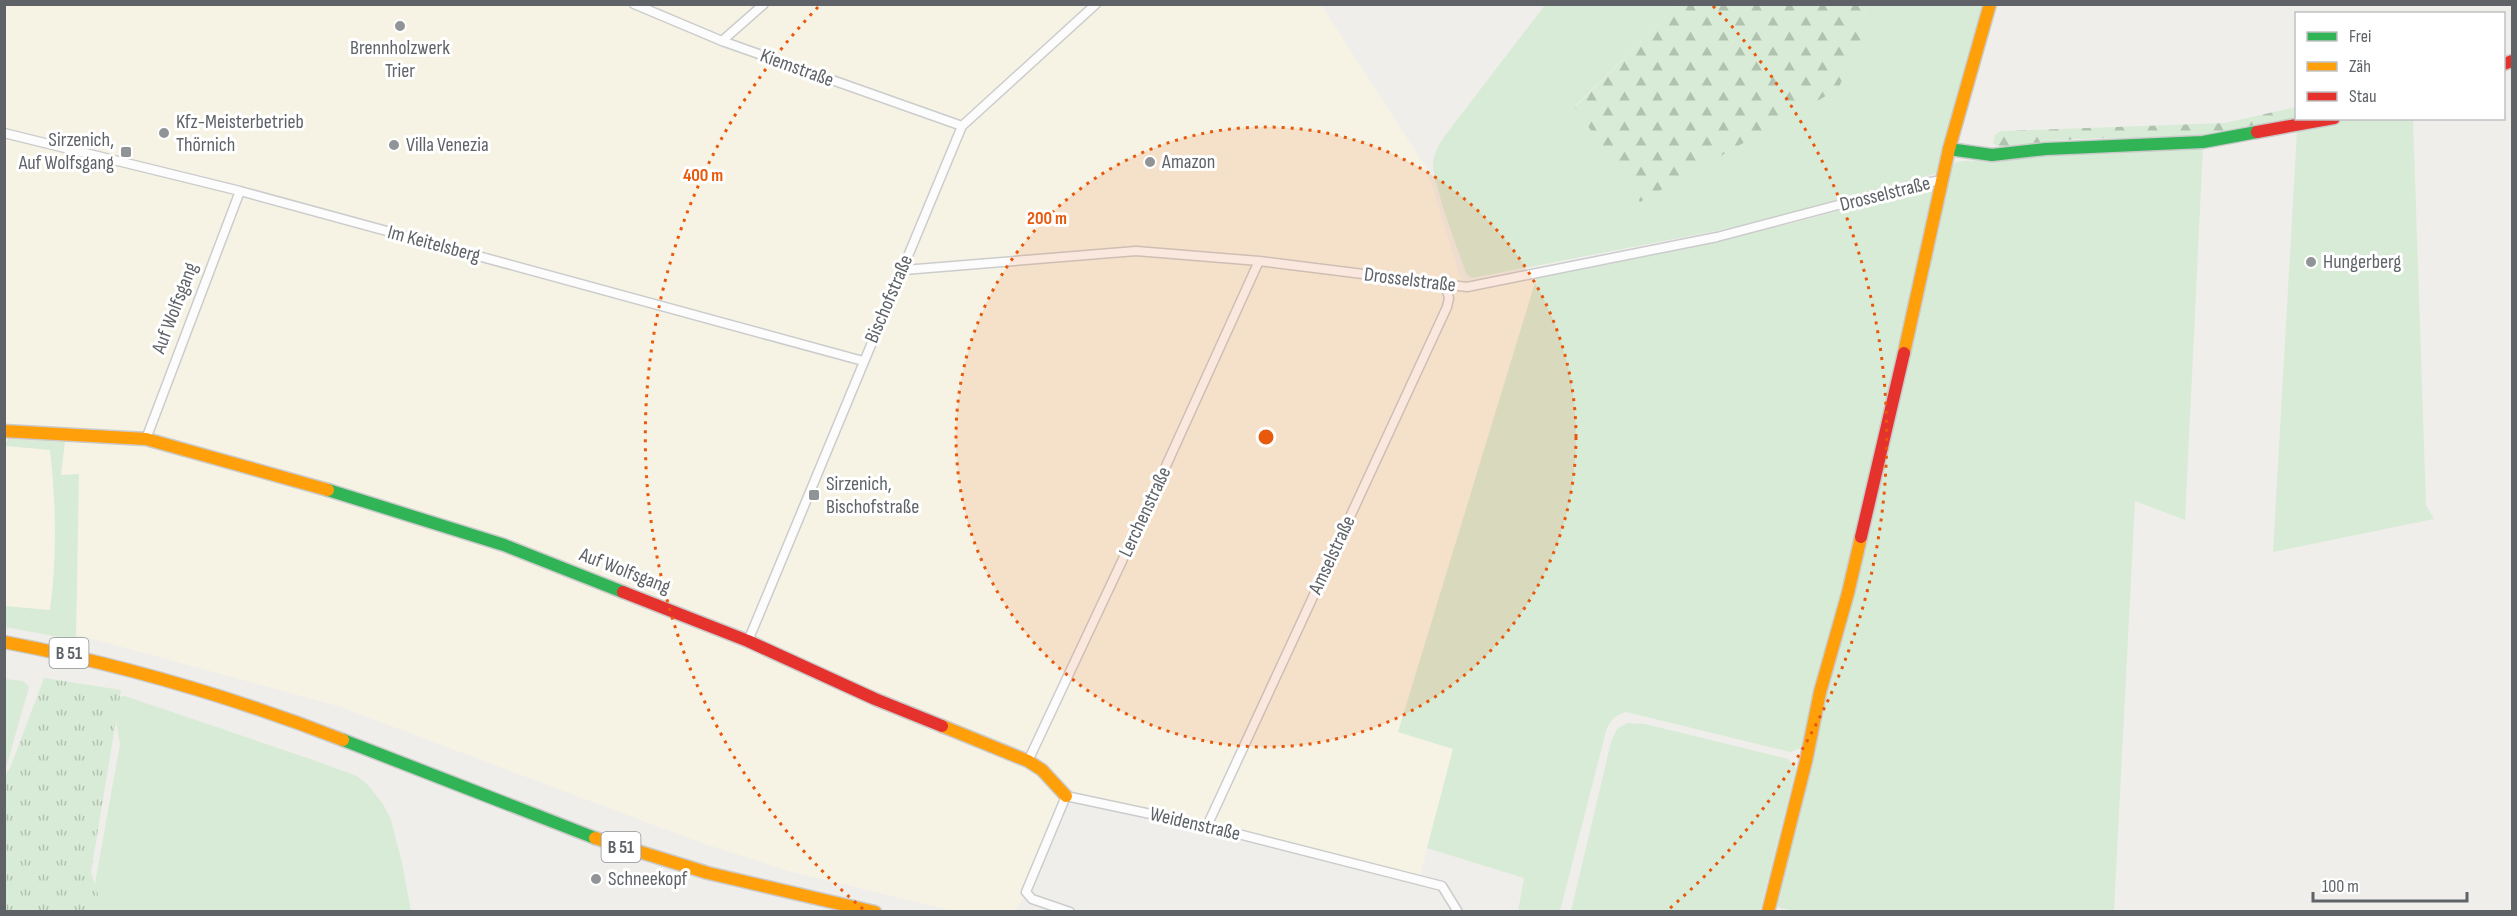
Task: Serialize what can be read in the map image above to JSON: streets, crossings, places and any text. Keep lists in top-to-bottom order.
{
  "streets": {
    "main road": ["Auf Wolfsgang", "B 51"],
    "street": [
      "Kiemstraße",
      "Drosselstraße",
      "Im Keitelsberg",
      "Bischofstraße",
      "Lerchenstraße",
      "Amselstraße",
      "Weidenstraße"
    ]
  },
  "crossings": [
    ["Kiemstraße", "Bischofstraße"],
    ["Drosselstraße", "Bischofstraße"],
    ["Drosselstraße", "Lerchenstraße"],
    ["Drosselstraße", "Amselstraße"],
    ["Im Keitelsberg", "Bischofstraße"],
    ["Im Keitelsberg", "Auf Wolfsgang"],
    ["Bischofstraße", "Auf Wolfsgang"],
    ["Auf Wolfsgang", "Lerchenstraße"],
    ["Auf Wolfsgang", "Weidenstraße"],
    ["Amselstraße", "Weidenstraße"]
  ],
  "places": {
    "other": [
      "Brennholzwerk Trier",
      "Kfz-Meisterbetrieb Thörnich",
      "Villa Venezia",
      "Amazon",
      "Hungerberg",
      "Schneekopf"
    ],
    "transit": ["Sirzenich, Auf Wolfsgang", "Sirzenich, Bischofstraße"]
  },
  "legend": ["Frei", "Zäh", "Stau"],
  "scale_bar": "100 m",
  "rings": ["400 m", "200 m"]
}
